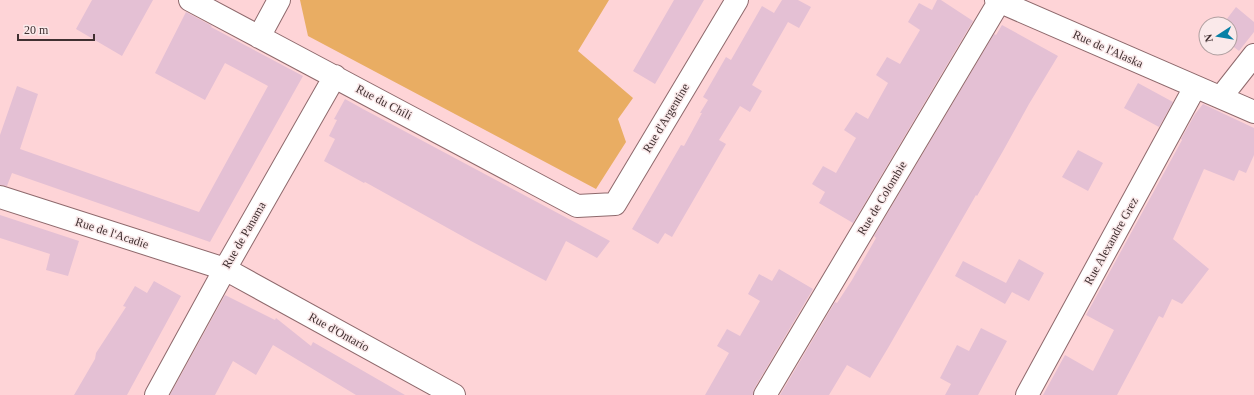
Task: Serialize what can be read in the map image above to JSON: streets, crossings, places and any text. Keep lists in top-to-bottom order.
{
  "streets": {
    "street": [
      "Rue de l'Alaska",
      "Rue du Chili",
      "Rue d'Argentine",
      "Rue de Colombie",
      "Rue de l'Acadie",
      "Rue de Panama",
      "Rue Alexandre Grez",
      "Rue d'Ontario"
    ]
  },
  "crossings": [
    ["Rue de l'Alaska", "Rue de Colombie"],
    ["Rue de l'Alaska", "Rue Alexandre Grez"],
    ["Rue du Chili", "Rue d'Argentine"],
    ["Rue du Chili", "Rue de Panama"],
    ["Rue de l'Acadie", "Rue de Panama"],
    ["Rue de l'Acadie", "Rue d'Ontario"],
    ["Rue de Panama", "Rue d'Ontario"]
  ],
  "scale_bar": "20 m",
  "north": "left"
}
